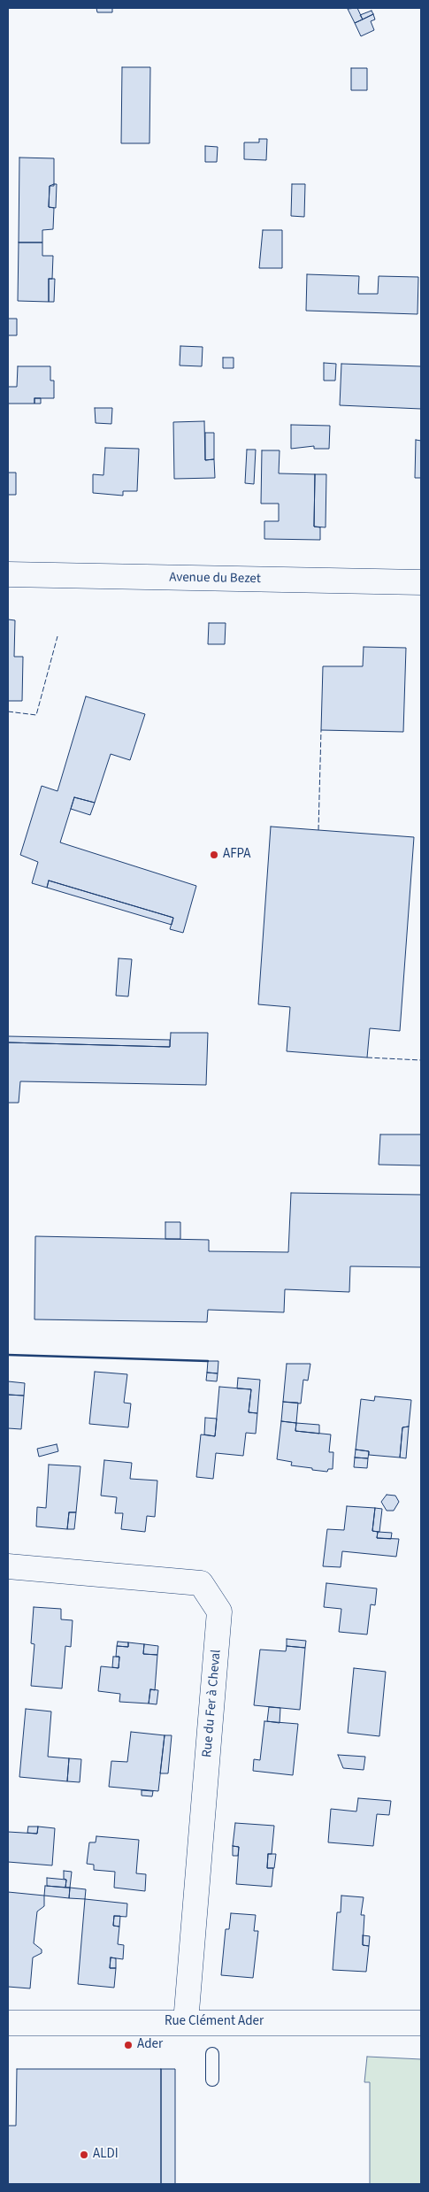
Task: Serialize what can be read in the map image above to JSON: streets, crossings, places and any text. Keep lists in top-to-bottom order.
{
  "streets": {
    "street": ["Avenue du Bezet", "Rue du Fer à Cheval", "Rue Clément Ader"]
  },
  "crossings": [
    ["Rue du Fer à Cheval", "Rue Clément Ader"]
  ],
  "places": ["AFPA", "Ader", "ALDI"]
}
